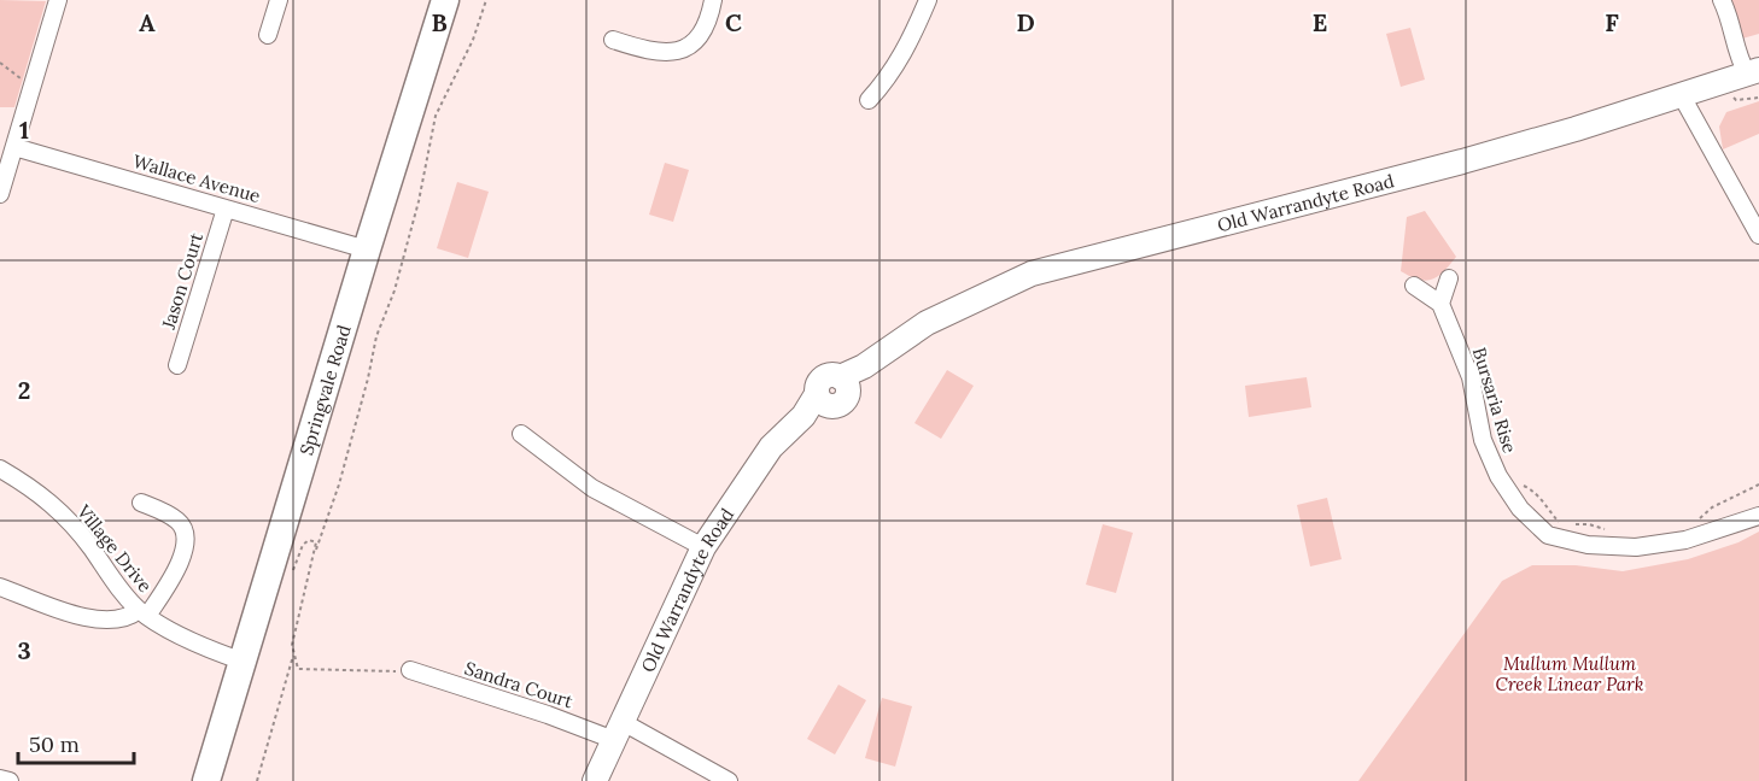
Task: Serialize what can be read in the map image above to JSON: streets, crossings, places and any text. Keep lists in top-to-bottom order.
{
  "streets": {
    "main road": ["Old Warrandyte Road", "Springvale Road"],
    "street": [
      "Wallace Avenue",
      "Jason Court",
      "Bursaria Rise",
      "Village Drive",
      "Sandra Court"
    ]
  },
  "crossings": [
    ["Wallace Avenue", "Jason Court"],
    ["Wallace Avenue", "Springvale Road"],
    ["Old Warrandyte Road", "Sandra Court"],
    ["Springvale Road", "Village Drive"]
  ],
  "parks": ["Mullum Mullum Creek Linear Park"],
  "scale_bar": "50 m",
  "grid": {
    "columns": [
      "A",
      "B",
      "C",
      "D",
      "E",
      "F"
    ],
    "rows": ["1", "2", "3"]
  }
}
